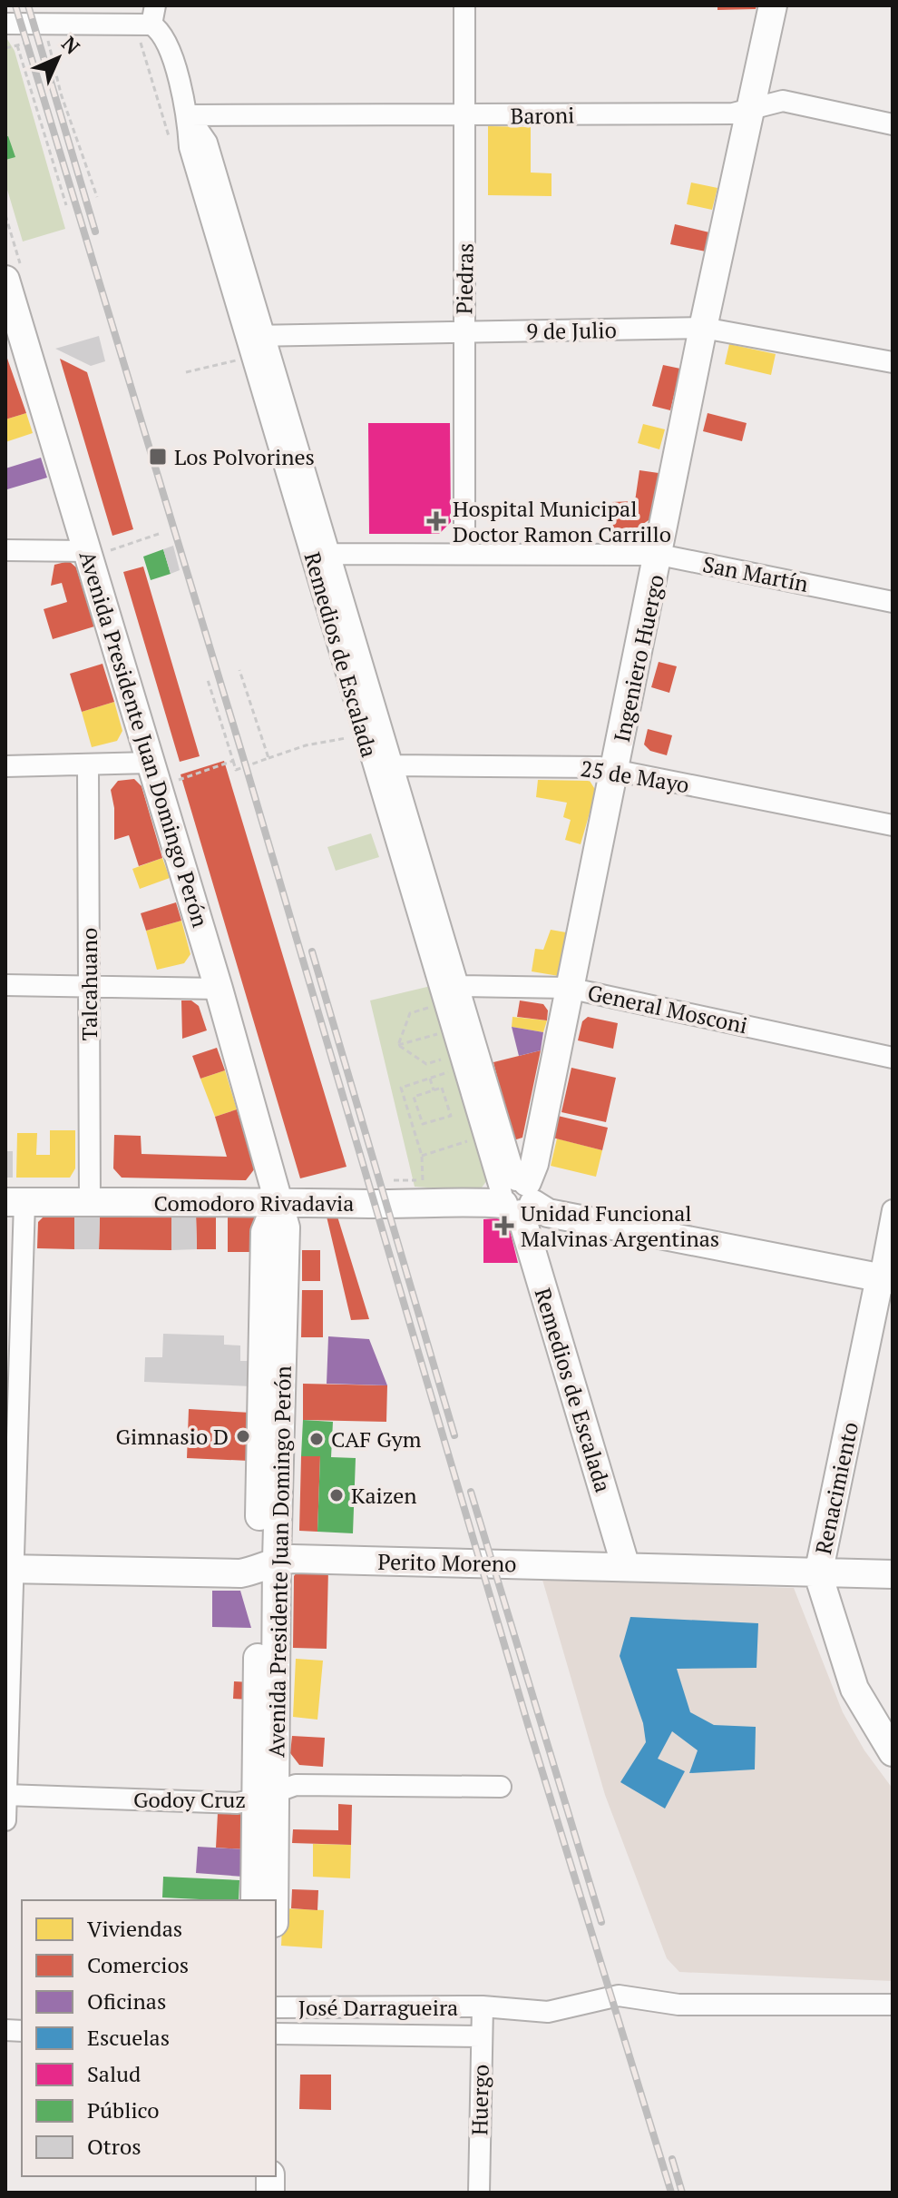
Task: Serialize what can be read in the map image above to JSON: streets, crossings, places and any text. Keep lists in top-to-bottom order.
{
  "streets": {
    "street": [
      "Baroni",
      "Piedras",
      "9 de Julio",
      "San Martín",
      "Remedios de Escalada",
      "Ingeniero Huergo",
      "Avenida Presidente Juan Domingo Perón",
      "25 de Mayo",
      "Talcahuano",
      "General Mosconi",
      "Comodoro Rivadavia",
      "Renacimiento",
      "Perito Moreno",
      "Godoy Cruz",
      "José Darragueira",
      "Huergo"
    ]
  },
  "crossings": [
    ["Baroni", "Piedras"],
    ["Baroni", "Remedios de Escalada"],
    ["Baroni", "Ingeniero Huergo"],
    ["Piedras", "9 de Julio"],
    ["Piedras", "San Martín"],
    ["9 de Julio", "Remedios de Escalada"],
    ["9 de Julio", "Ingeniero Huergo"],
    ["San Martín", "Remedios de Escalada"],
    ["San Martín", "Ingeniero Huergo"],
    ["Remedios de Escalada", "Ingeniero Huergo"],
    ["Remedios de Escalada", "25 de Mayo"],
    ["Remedios de Escalada", "General Mosconi"],
    ["Remedios de Escalada", "Comodoro Rivadavia"],
    ["Remedios de Escalada", "Perito Moreno"],
    ["Ingeniero Huergo", "25 de Mayo"],
    ["Ingeniero Huergo", "General Mosconi"],
    ["Ingeniero Huergo", "Comodoro Rivadavia"],
    ["Avenida Presidente Juan Domingo Perón", "Comodoro Rivadavia"],
    ["Avenida Presidente Juan Domingo Perón", "Perito Moreno"],
    ["Avenida Presidente Juan Domingo Perón", "Godoy Cruz"],
    ["Talcahuano", "Comodoro Rivadavia"],
    ["Comodoro Rivadavia", "Renacimiento"],
    ["Renacimiento", "Perito Moreno"],
    ["José Darragueira", "Huergo"]
  ],
  "places": {
    "transit": ["Los Polvorines"],
    "health": ["Hospital Municipal Doctor Ramon Carrillo", "Unidad Funcional Malvinas Argentinas"],
    "other": ["Gimnasio D", "CAF Gym", "Kaizen"]
  },
  "legend": [
    "Viviendas",
    "Comercios",
    "Oficinas",
    "Escuelas",
    "Salud",
    "Público",
    "Otros"
  ],
  "north": "top right"
}
